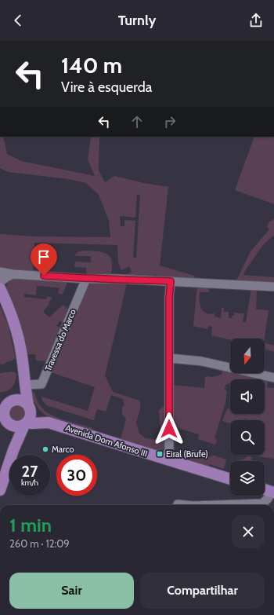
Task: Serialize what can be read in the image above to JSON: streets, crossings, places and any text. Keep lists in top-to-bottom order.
{
  "streets": {
    "main road": ["Avenida Dom Afonso III"],
    "street": ["Travessa do Marco"]
  },
  "places": {
    "other": ["Marco"],
    "transit": ["Eiral (Brufe)"]
  },
  "north": "bottom",
  "page": {
    "header": "Turnly",
    "turn": ["140 m", "Vire à esquerda"],
    "speed": "27 km/h",
    "limit": "30",
    "heading": ["1 min", "260 m · 12:09"],
    "buttons": ["Sair", "Compartilhar"]
  }
}
